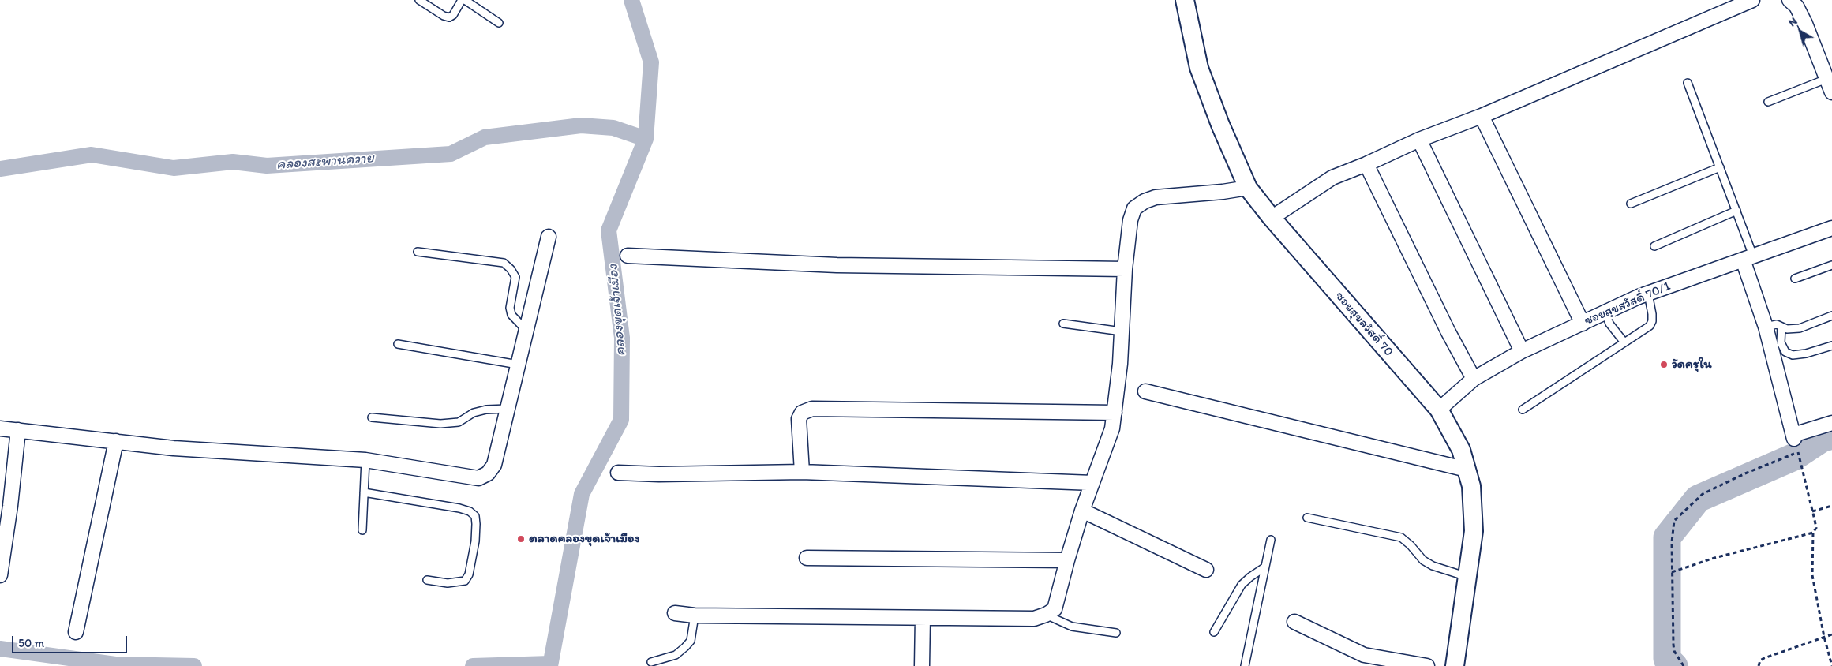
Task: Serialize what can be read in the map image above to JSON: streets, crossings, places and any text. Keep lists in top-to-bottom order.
{
  "streets": {
    "street": ["ซอยสุขสวัสดิ์ 70/1", "ซอยสุขสวัสดิ์ 70"]
  },
  "crossings": [
    ["ซอยสุขสวัสดิ์ 70/1", "ซอยสุขสวัสดิ์ 70"]
  ],
  "water": ["คลองสะพานควาย", "คลองขุดเจ้าเมือง"],
  "places": ["วัดครุใน", "ตลาดคลองขุดเจ้าเมือง"],
  "scale_bar": "50 m",
  "north": "top left"
}
